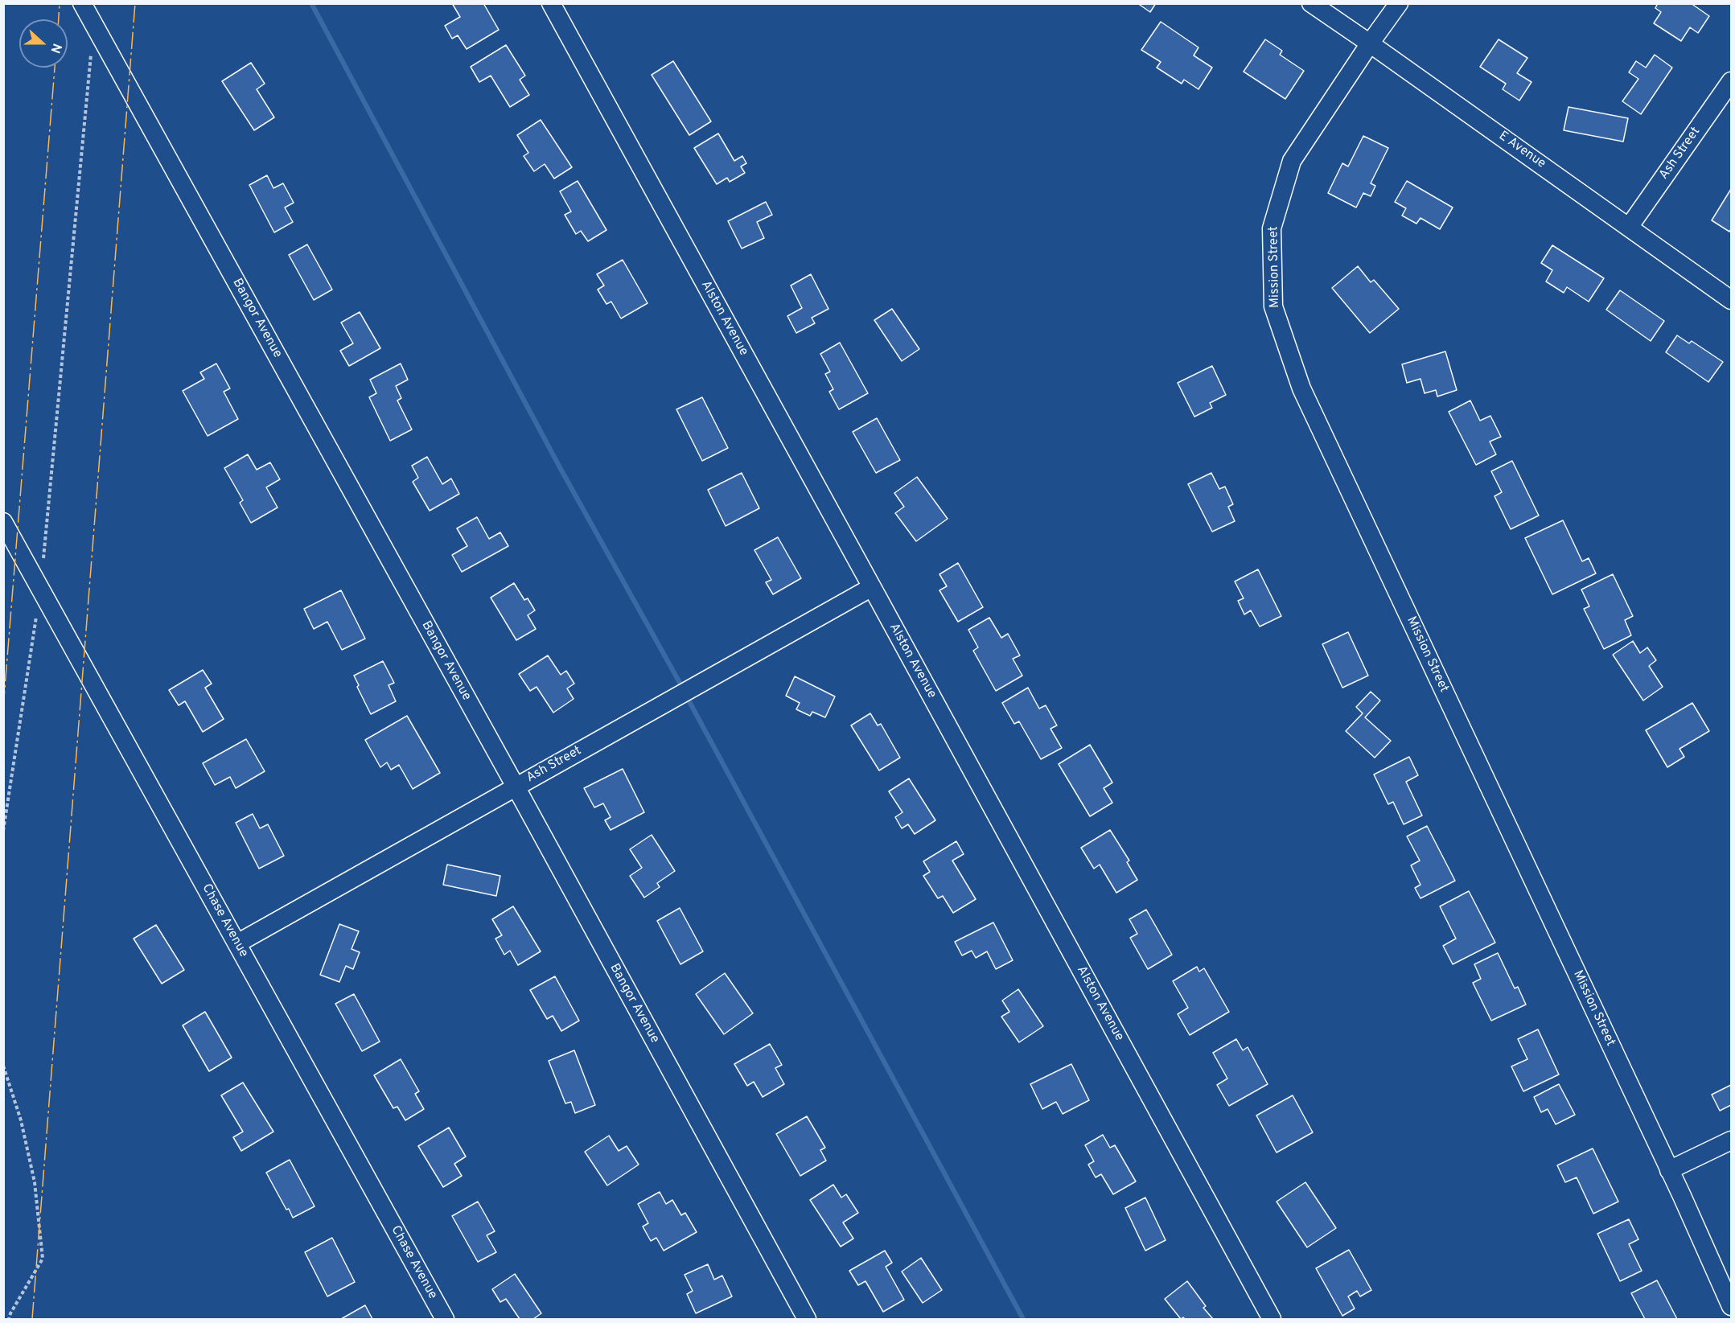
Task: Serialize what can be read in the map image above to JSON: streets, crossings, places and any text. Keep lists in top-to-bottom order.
{
  "streets": {
    "street": [
      "E Avenue",
      "Ash Street",
      "Mission Street",
      "Bangor Avenue",
      "Alston Avenue",
      "Chase Avenue"
    ]
  },
  "crossings": [
    ["E Avenue", "Ash Street"],
    ["E Avenue", "Mission Street"],
    ["Ash Street", "Bangor Avenue"],
    ["Ash Street", "Alston Avenue"],
    ["Ash Street", "Chase Avenue"]
  ],
  "north": "right"
}
